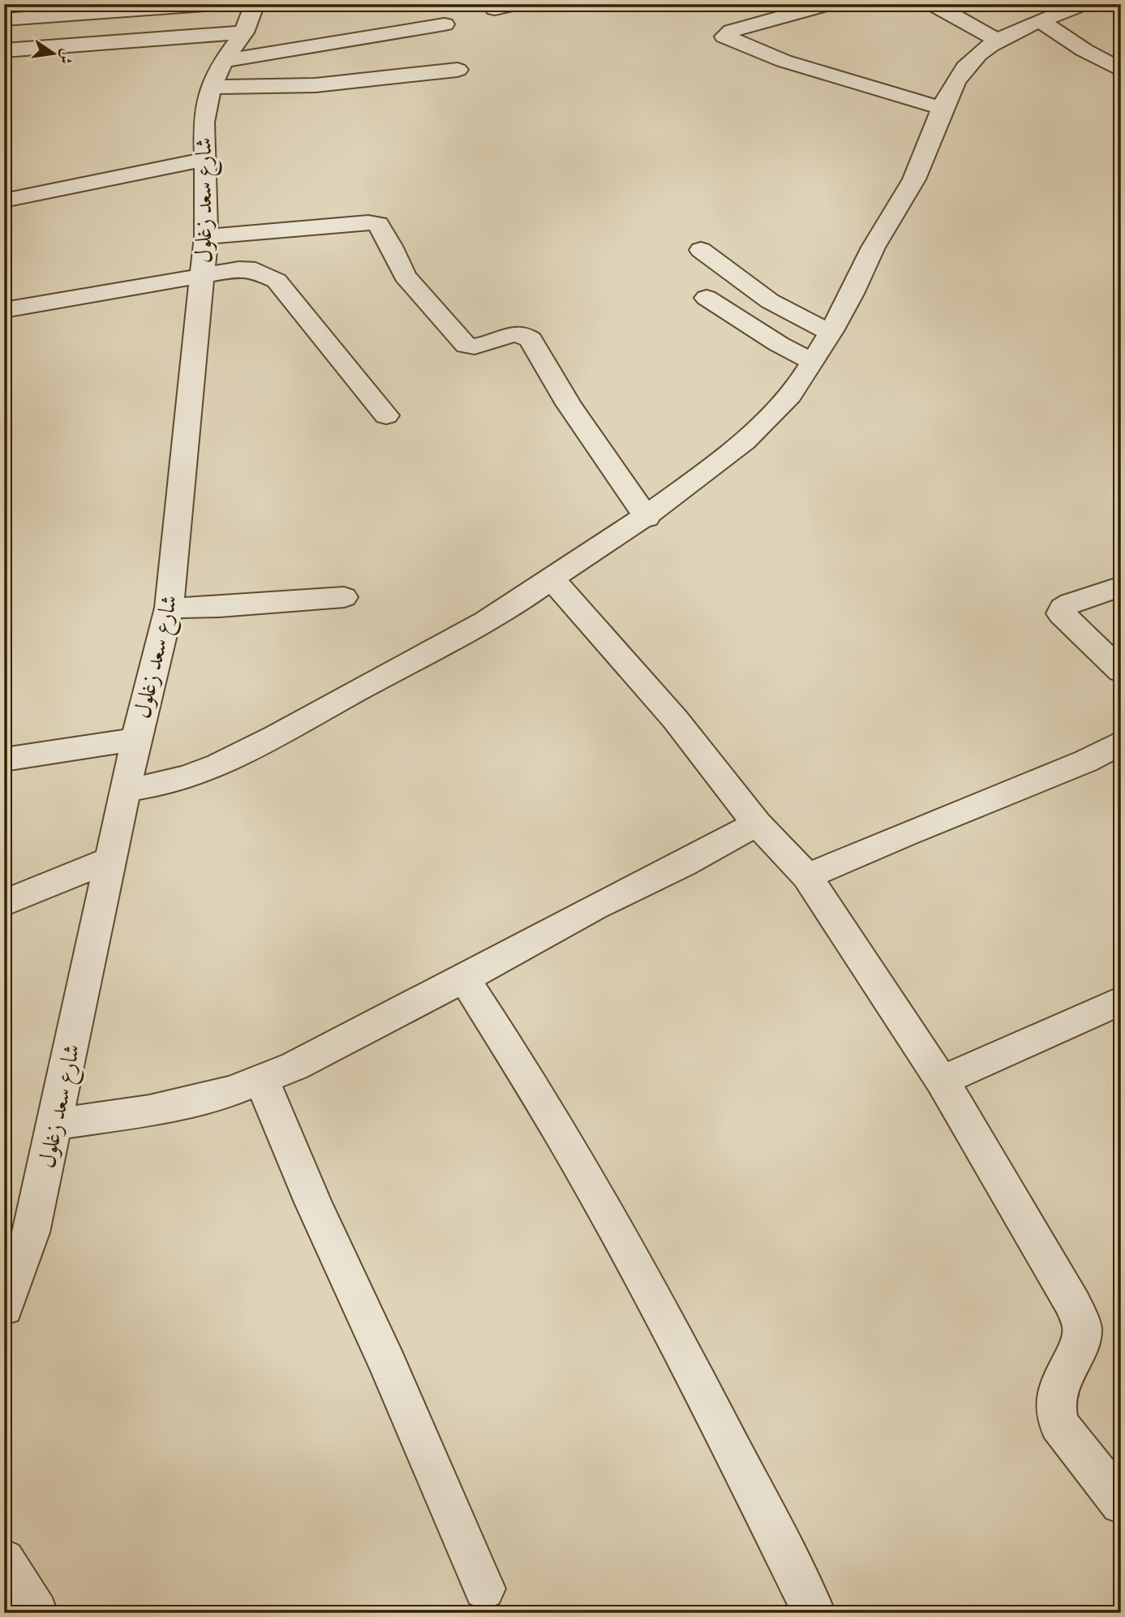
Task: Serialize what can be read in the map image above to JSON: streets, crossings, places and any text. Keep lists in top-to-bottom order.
{
  "streets": {
    "street": ["شارع سعد زغلول"]
  },
  "north": "right"
}
